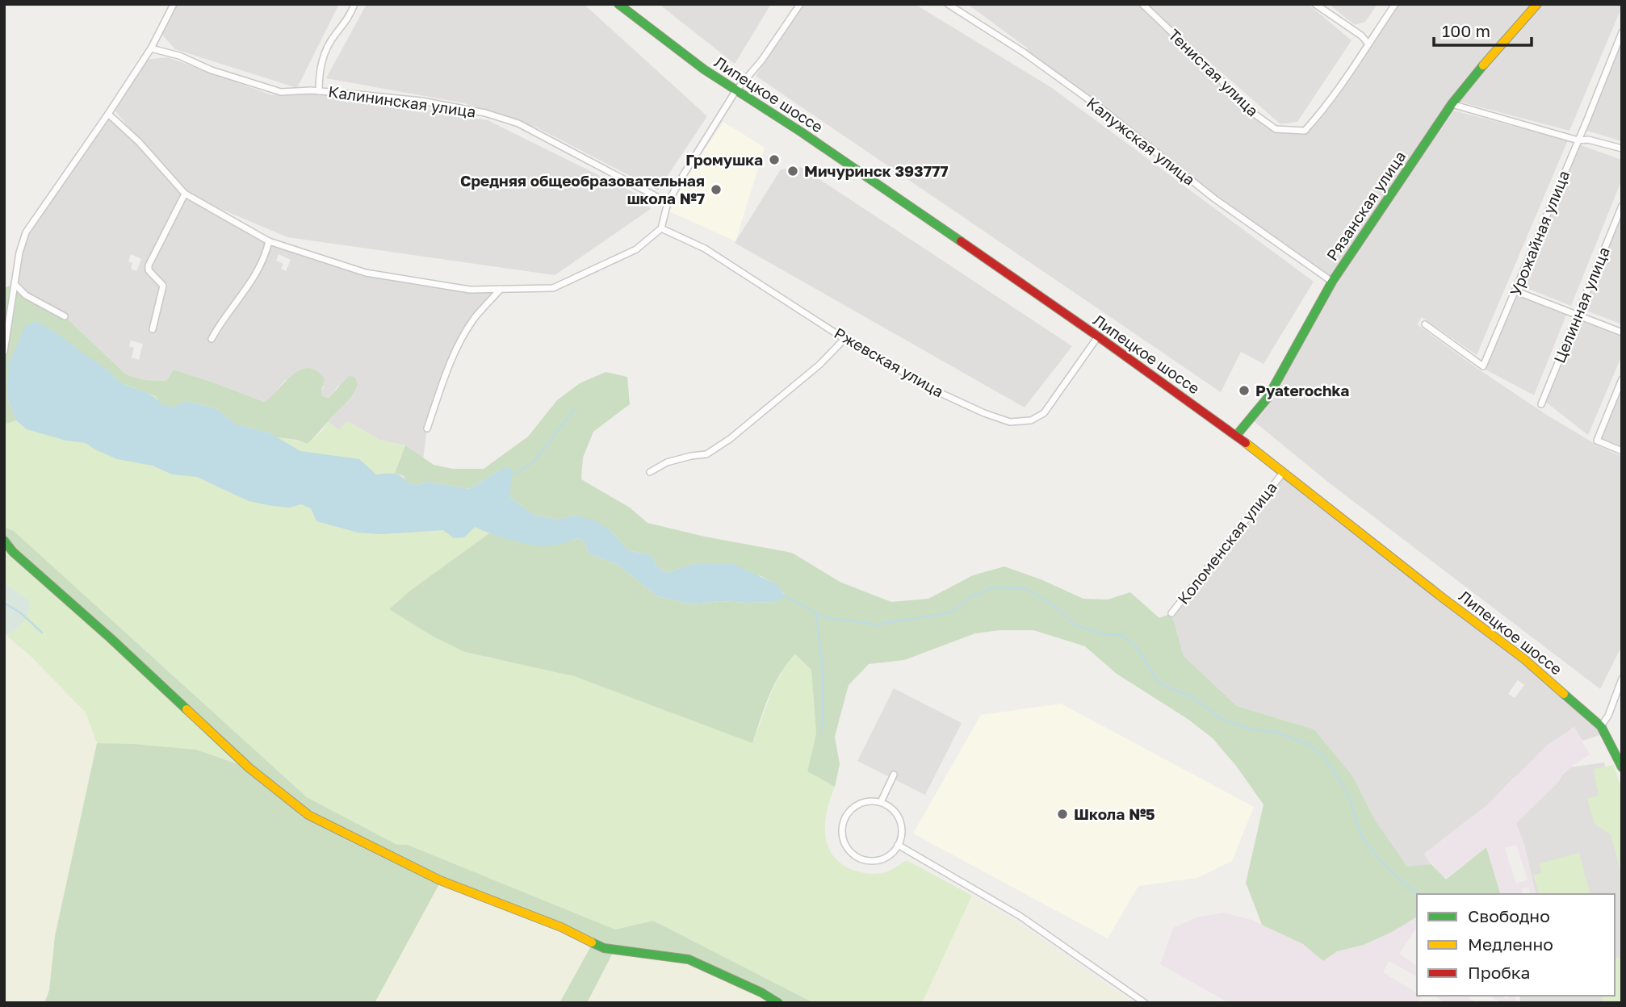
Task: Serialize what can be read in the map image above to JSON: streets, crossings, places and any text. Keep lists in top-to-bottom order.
{
  "streets": {
    "street": [
      "Тенистая улица",
      "Липецкое шоссе",
      "Калининская улица",
      "Калужская улица",
      "Рязанская улица",
      "Урожайная улица",
      "Целинная улица",
      "Ржевская улица",
      "Коломенская улица"
    ]
  },
  "crossings": [
    ["Липецкое шоссе", "Рязанская улица"],
    ["Липецкое шоссе", "Ржевская улица"],
    ["Липецкое шоссе", "Коломенская улица"],
    ["Калужская улица", "Рязанская улица"]
  ],
  "places": [
    "Громушка",
    "Мичуринск 393777",
    "Средняя общеобразовательная школа №7",
    "Pyaterochka",
    "Школа №5"
  ],
  "legend": ["Свободно", "Медленно", "Пробка"],
  "scale_bar": "100 m"
}
